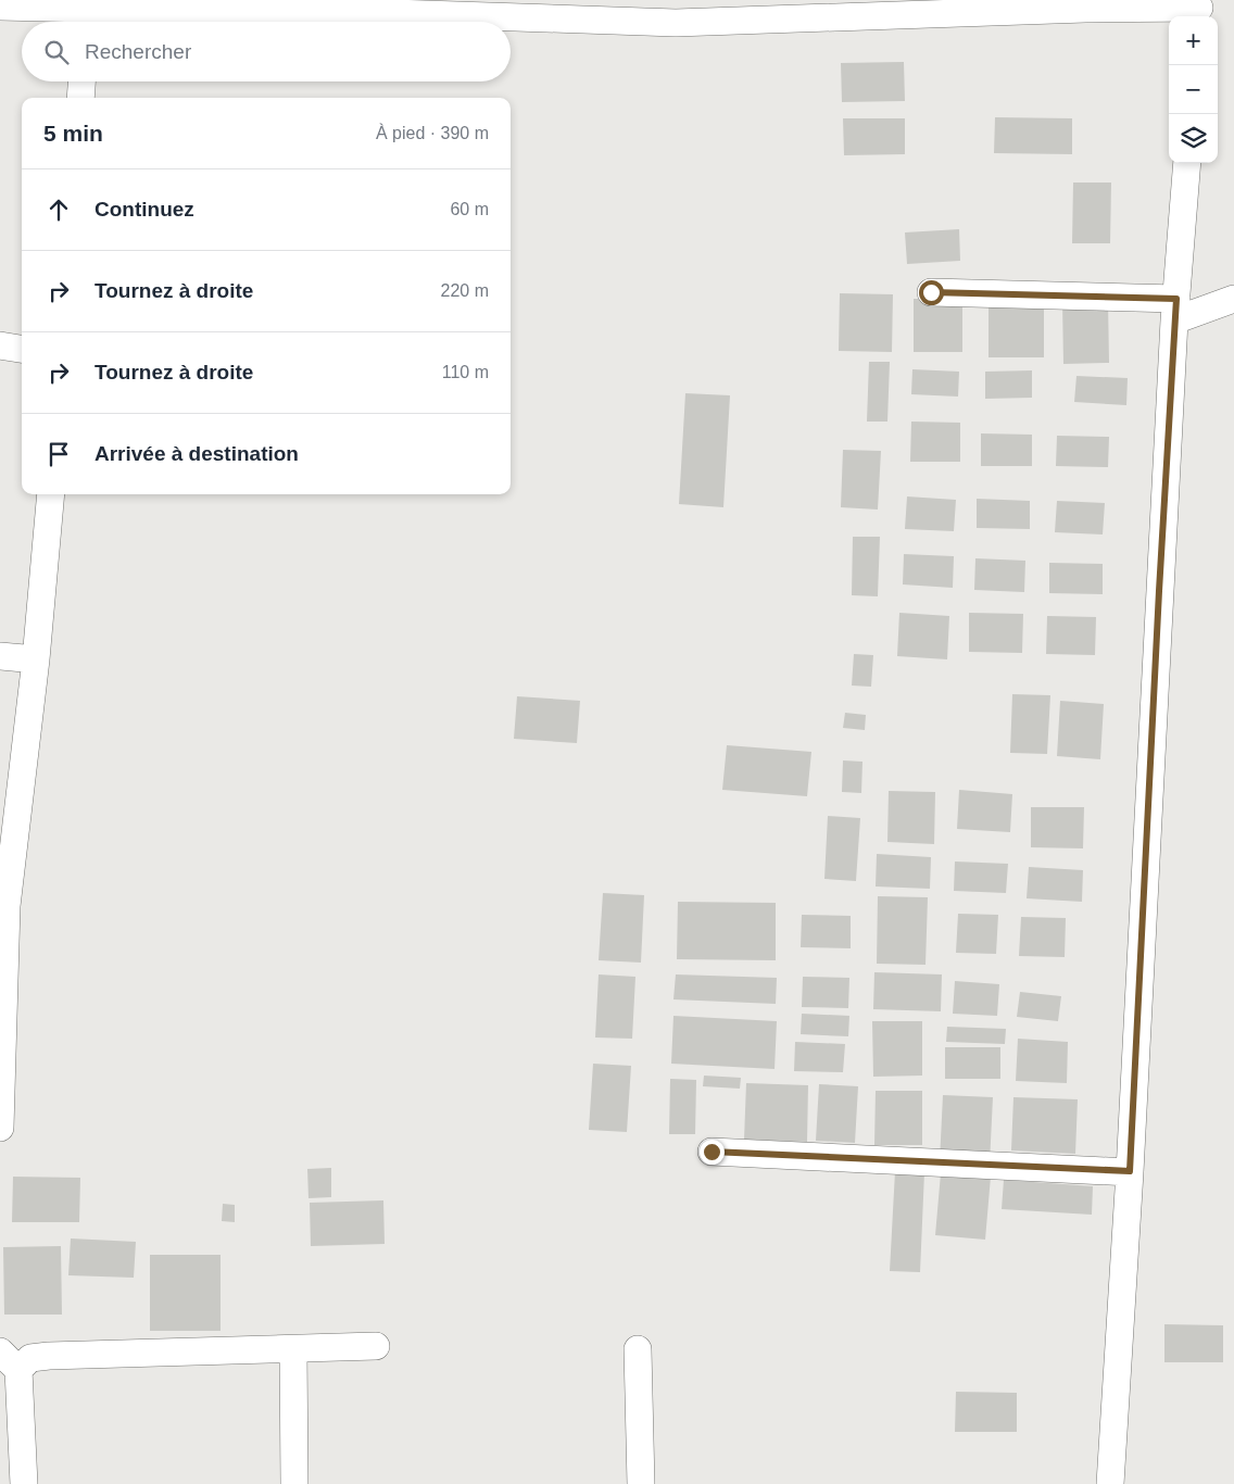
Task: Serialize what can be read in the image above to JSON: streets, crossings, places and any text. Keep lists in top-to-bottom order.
{
  "page": {
    "map_buttons": ["+", "−"],
    "search": "Rechercher",
    "heading": ["5 min", "À pied · 390 m"],
    "list": [
      ["Continuez", "60 m"],
      ["Tournez à droite", "220 m"],
      ["Tournez à droite", "110 m"],
      "Arrivée à destination"
    ]
  }
}
